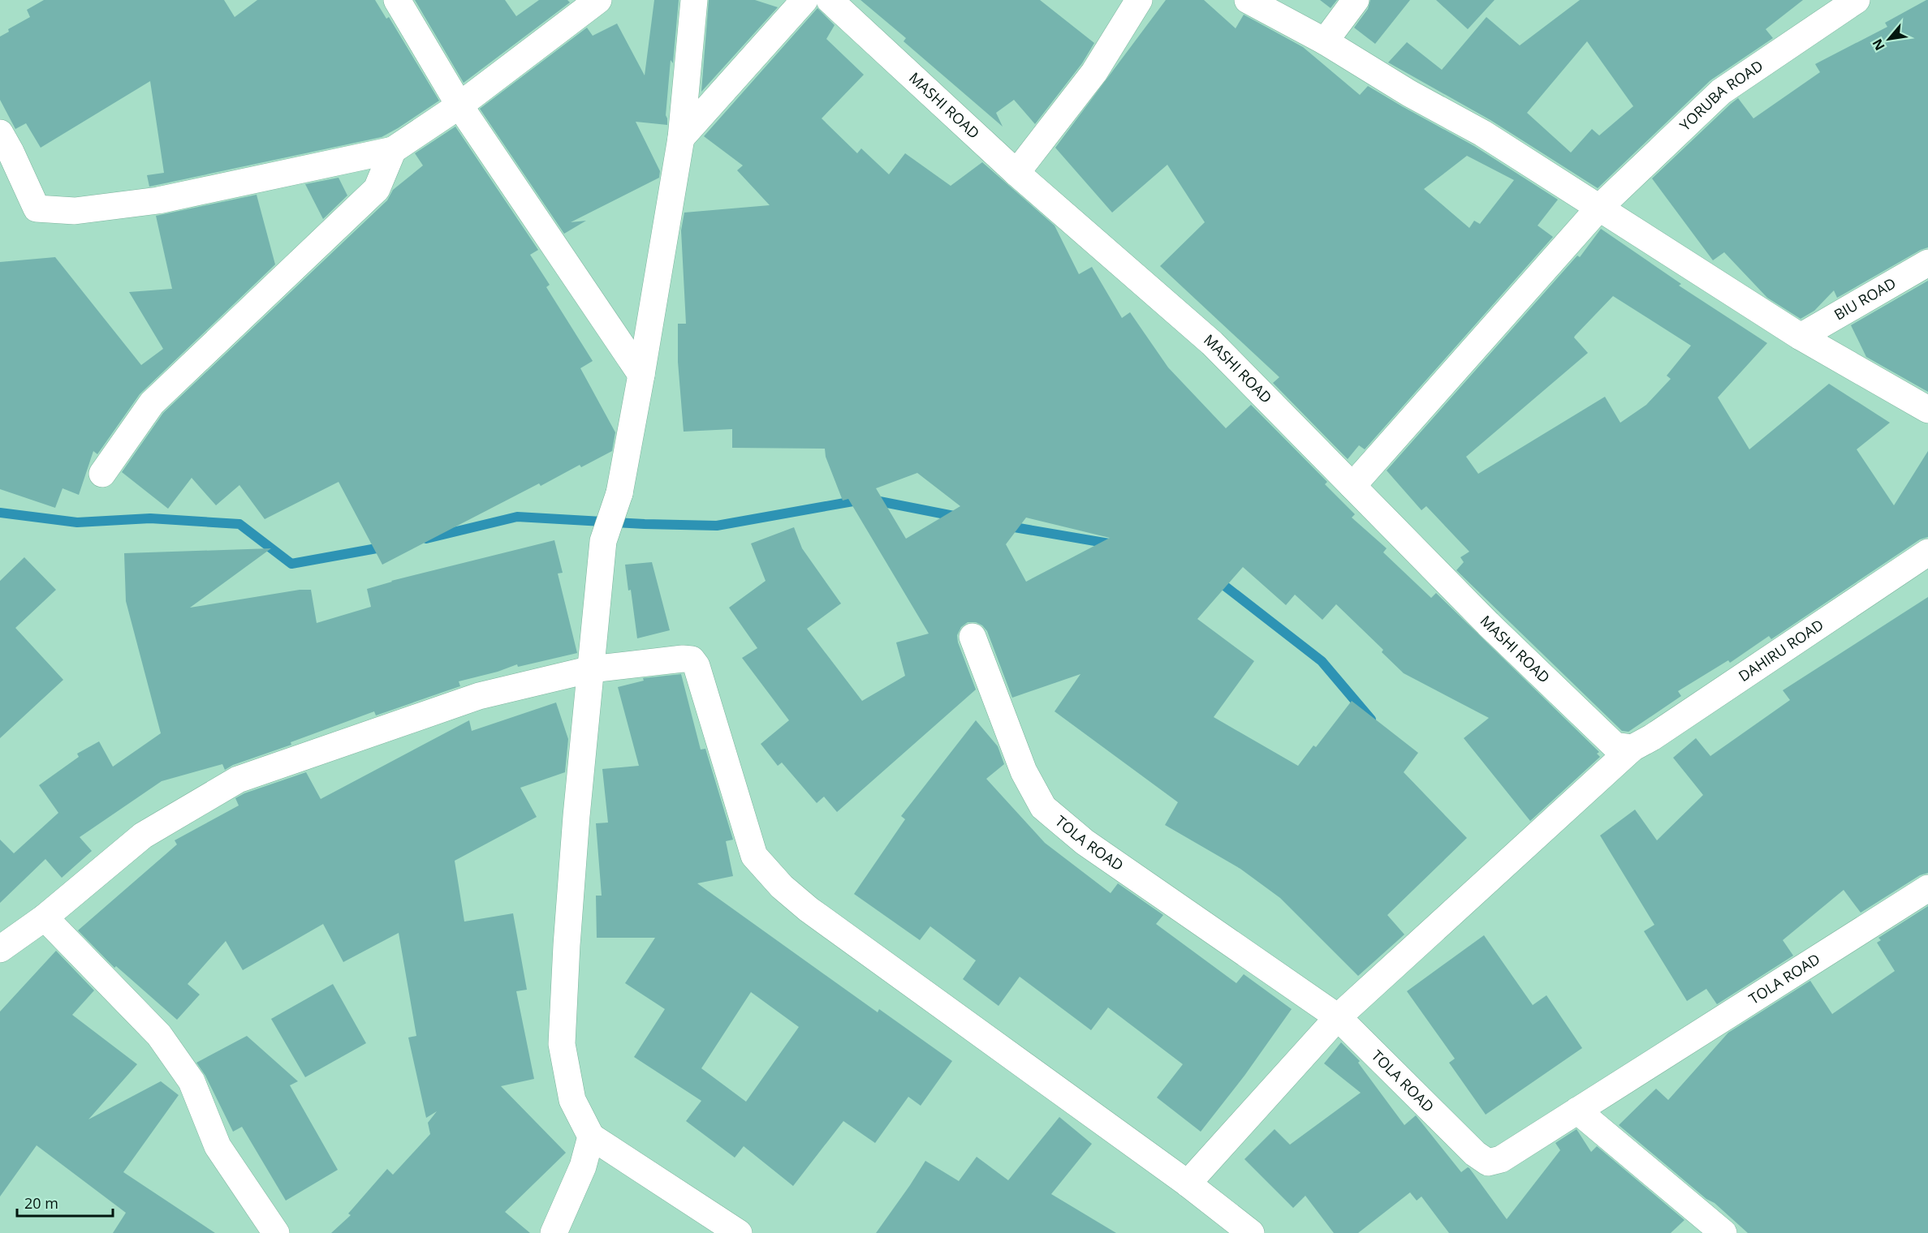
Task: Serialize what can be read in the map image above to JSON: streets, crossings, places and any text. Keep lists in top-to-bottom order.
{
  "streets": {
    "street": [
      "YORUBA ROAD",
      "MASHI ROAD",
      "BIU ROAD",
      "DAHIRU ROAD",
      "TOLA ROAD"
    ]
  },
  "crossings": [
    ["YORUBA ROAD", "MASHI ROAD"],
    ["MASHI ROAD", "DAHIRU ROAD"],
    ["DAHIRU ROAD", "TOLA ROAD"]
  ],
  "scale_bar": "20 m",
  "north": "bottom left"
}
